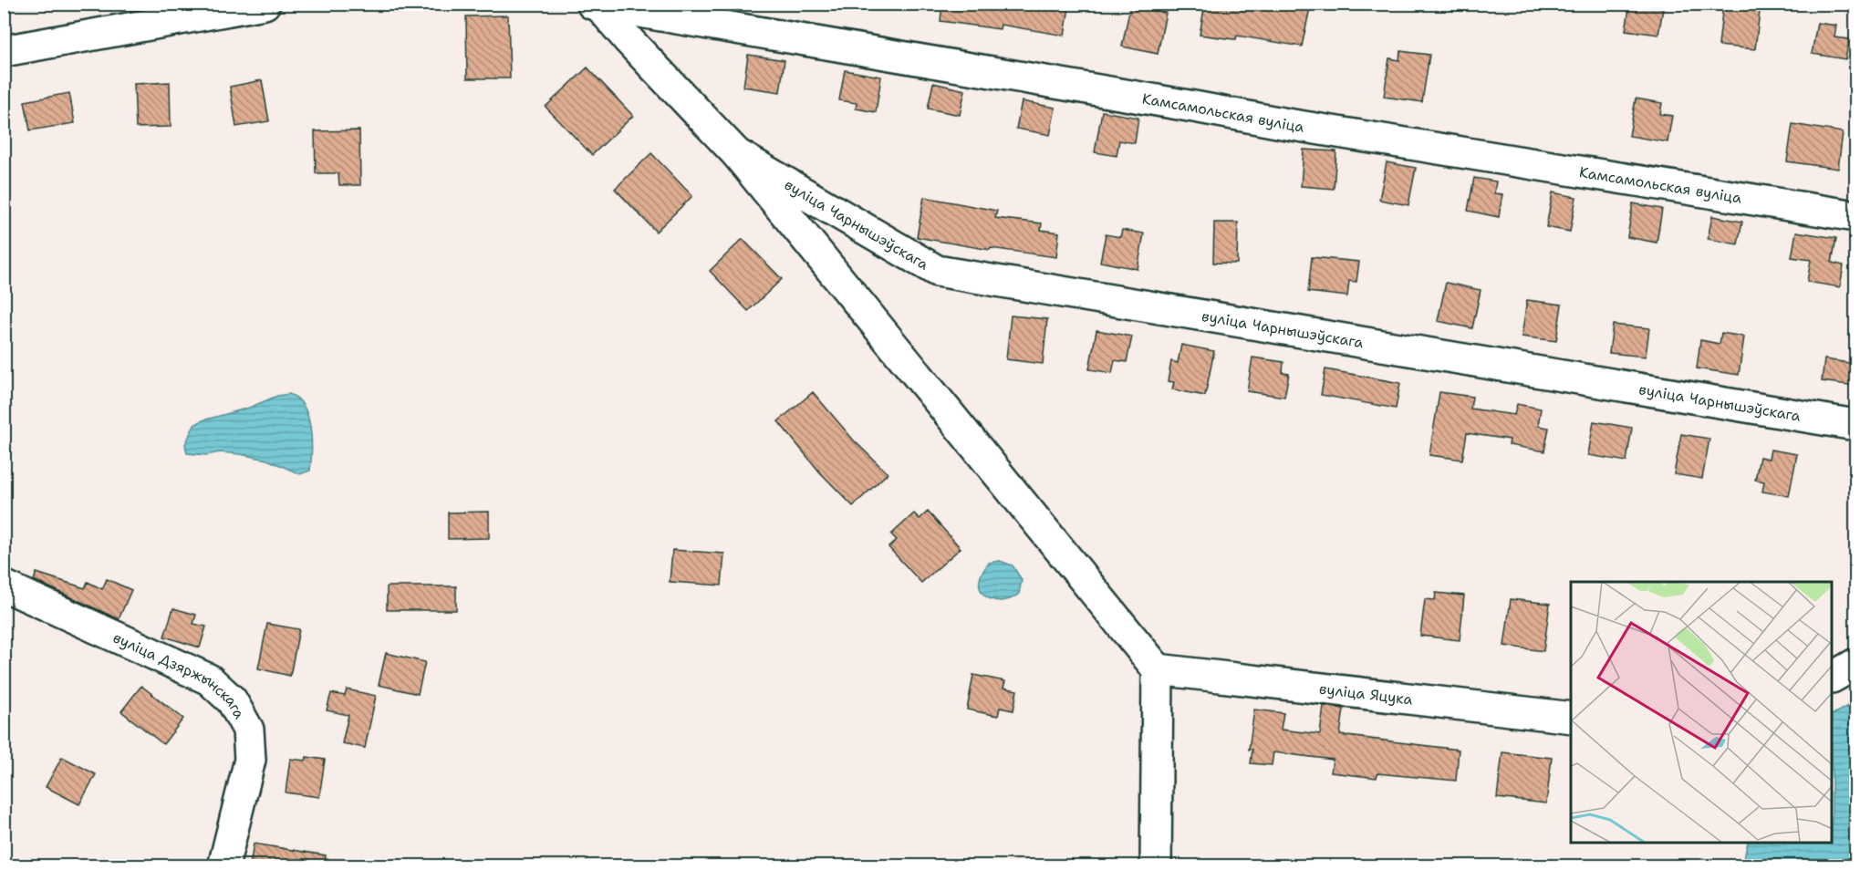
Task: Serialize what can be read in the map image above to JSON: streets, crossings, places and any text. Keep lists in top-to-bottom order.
{
  "streets": {
    "street": [
      "Камсамольская вуліца",
      "вуліца Чарнышэўскага",
      "вуліца Дзяржынскага",
      "вуліца Яцука"
    ]
  },
  "crossings": [
    ["Камсамольская вуліца", "вуліца Чарнышэўскага"],
    ["вуліца Чарнышэўскага", "вуліца Яцука"]
  ]
}
